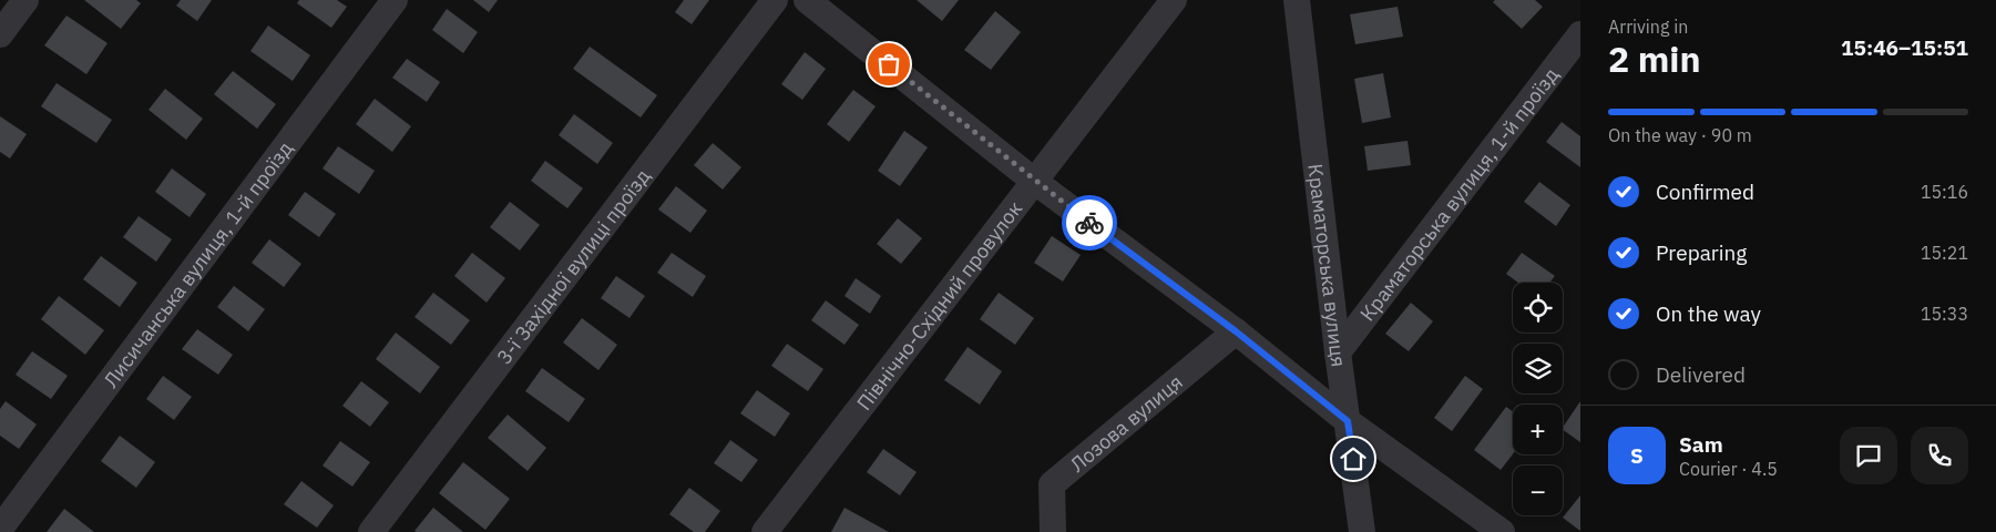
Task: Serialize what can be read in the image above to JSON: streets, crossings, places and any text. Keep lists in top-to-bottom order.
{
  "streets": {
    "street": [
      "Краматорська вулиця, 1-й проїзд",
      "Лисичанська вулиця, 1-й проїзд",
      "3-ї Західної вулиці проїзд",
      "Краматорська вулиця",
      "Північно-Східний провулок",
      "Лозова вулиця"
    ]
  },
  "crossings": [
    ["Краматорська вулиця, 1-й проїзд", "Краматорська вулиця"]
  ],
  "page": {
    "heading": ["2 min", "Arriving in", "15:46–15:51"],
    "panel": ["Sam", "Courier · 4.5"],
    "bar": "On the way · 90 m",
    "list": [
      ["Confirmed", "15:16"],
      ["Preparing", "15:21"],
      ["On the way", "15:33"],
      "Delivered"
    ],
    "map_buttons": ["+", "−"],
    "round": "S"
  }
}
